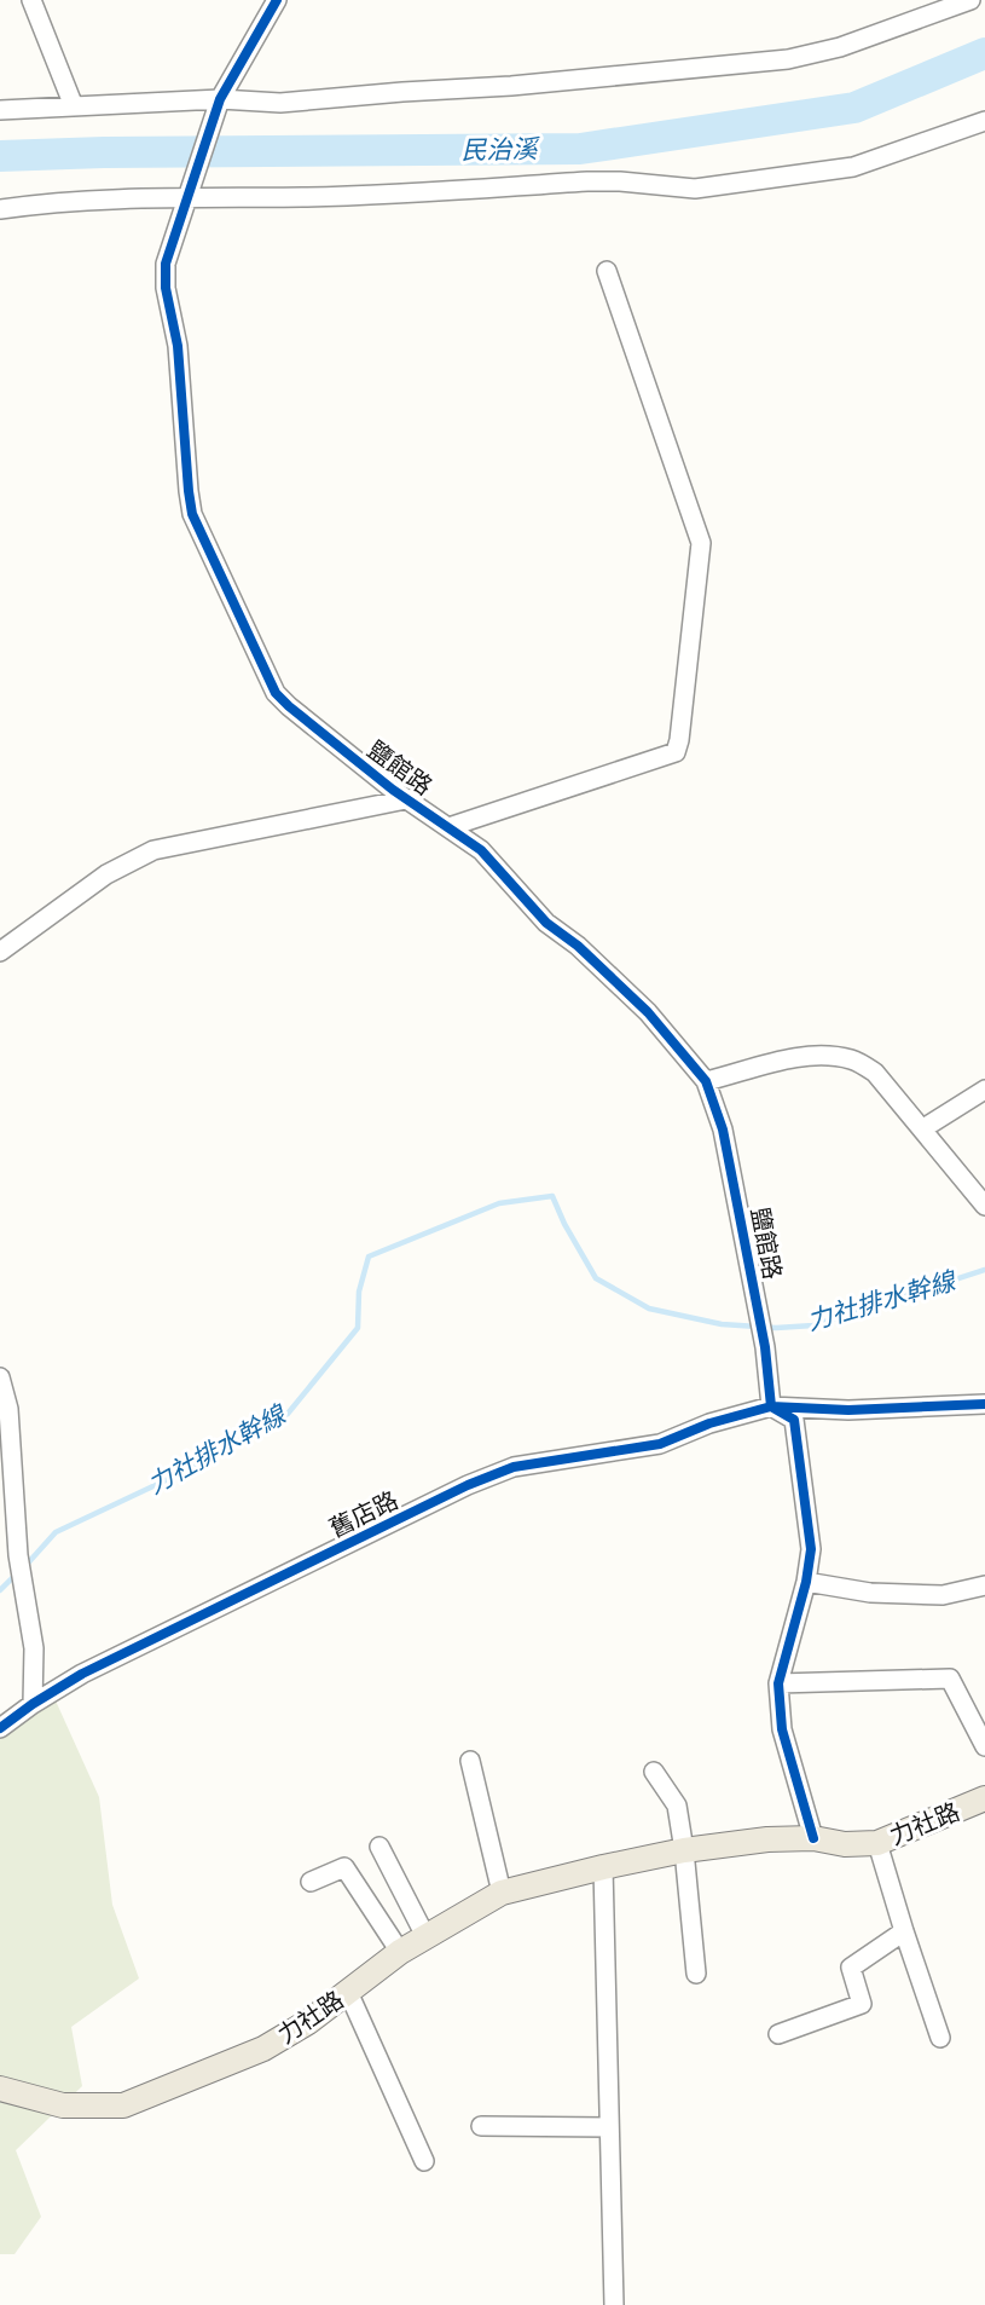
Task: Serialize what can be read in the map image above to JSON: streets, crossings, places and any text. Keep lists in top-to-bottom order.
{
  "streets": {
    "main road": ["力社路"],
    "street": ["鹽館路", "舊店路"]
  },
  "crossings": [
    ["鹽館路", "舊店路"]
  ],
  "water": ["民治溪", "力社排水幹線"]
}
